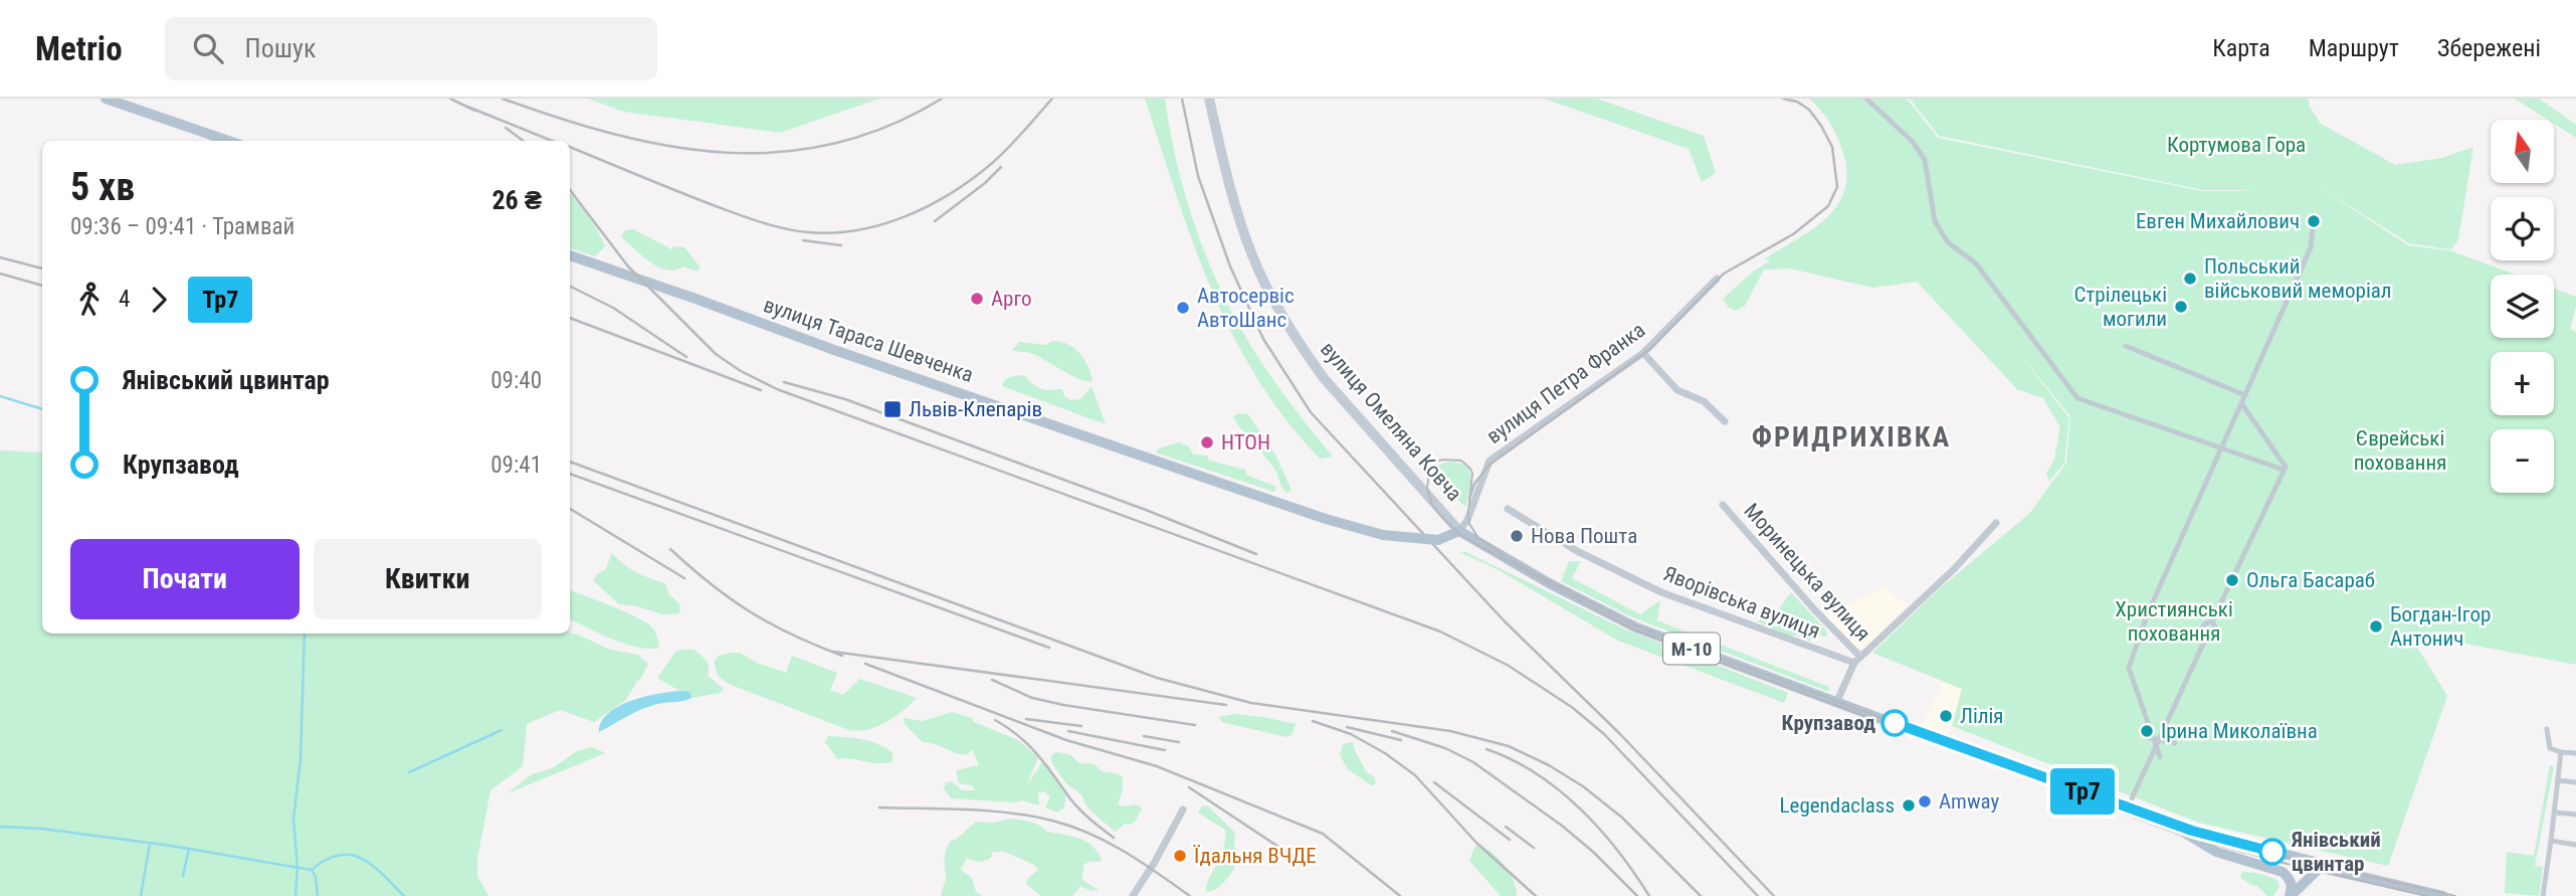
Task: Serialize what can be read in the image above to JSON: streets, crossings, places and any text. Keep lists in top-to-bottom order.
{
  "streets": {
    "main road": ["вулиця Тараса Шевченка", "вулиця Омеляна Ковча", "М-10"],
    "street": ["вулиця Петра Франка", "Моринецька вулиця", "Яворівська вулиця"]
  },
  "crossings": [
    ["вулиця Тараса Шевченка", "вулиця Петра Франка"],
    ["вулиця Тараса Шевченка", "вулиця Омеляна Ковча"],
    ["вулиця Тараса Шевченка", "М-10"],
    ["вулиця Петра Франка", "вулиця Омеляна Ковча"],
    ["вулиця Петра Франка", "М-10"],
    ["вулиця Омеляна Ковча", "М-10"],
    ["Моринецька вулиця", "Яворівська вулиця"],
    ["Моринецька вулиця", "М-10"]
  ],
  "districts": ["ФРИДРИХІВКА"],
  "parks": ["Кортумова Гора", "Єврейські поховання", "Християнські поховання"],
  "places": {
    "other": [
      "Евген Михайлович",
      "Польський військовий меморіал",
      "Арго",
      "Стрілецькі могили",
      "Автосервіс АвтоШанс",
      "НТОН",
      "Нова Пошта",
      "Ольга Басараб",
      "Богдан-Ігор Антонич",
      "Лілія",
      "Крупзавод",
      "Ірина Миколаївна",
      "Amway",
      "Legendaclass",
      "Янівський цвинтар",
      "Їдальня ВЧДЕ"
    ],
    "transit": ["Львів-Клепарів"]
  },
  "lines": ["tram line Тр7"],
  "north": "top",
  "page": {
    "header": "Metrio",
    "search": "Пошук",
    "nav": ["Карта", "Маршрут", "Збережені"],
    "on_map": "Тр7",
    "map_buttons": ["+", "−"],
    "heading": ["5 хв", "09:36 – 09:41 · Трамвай", "26 ₴"],
    "legs": ["4", "Тр7"],
    "list": [
      {
        "name": "Янівський цвинтар",
        "value": "09:40"
      },
      {
        "name": "Крупзавод",
        "value": "09:41"
      }
    ],
    "buttons": ["Почати", "Квитки"]
  }
}
